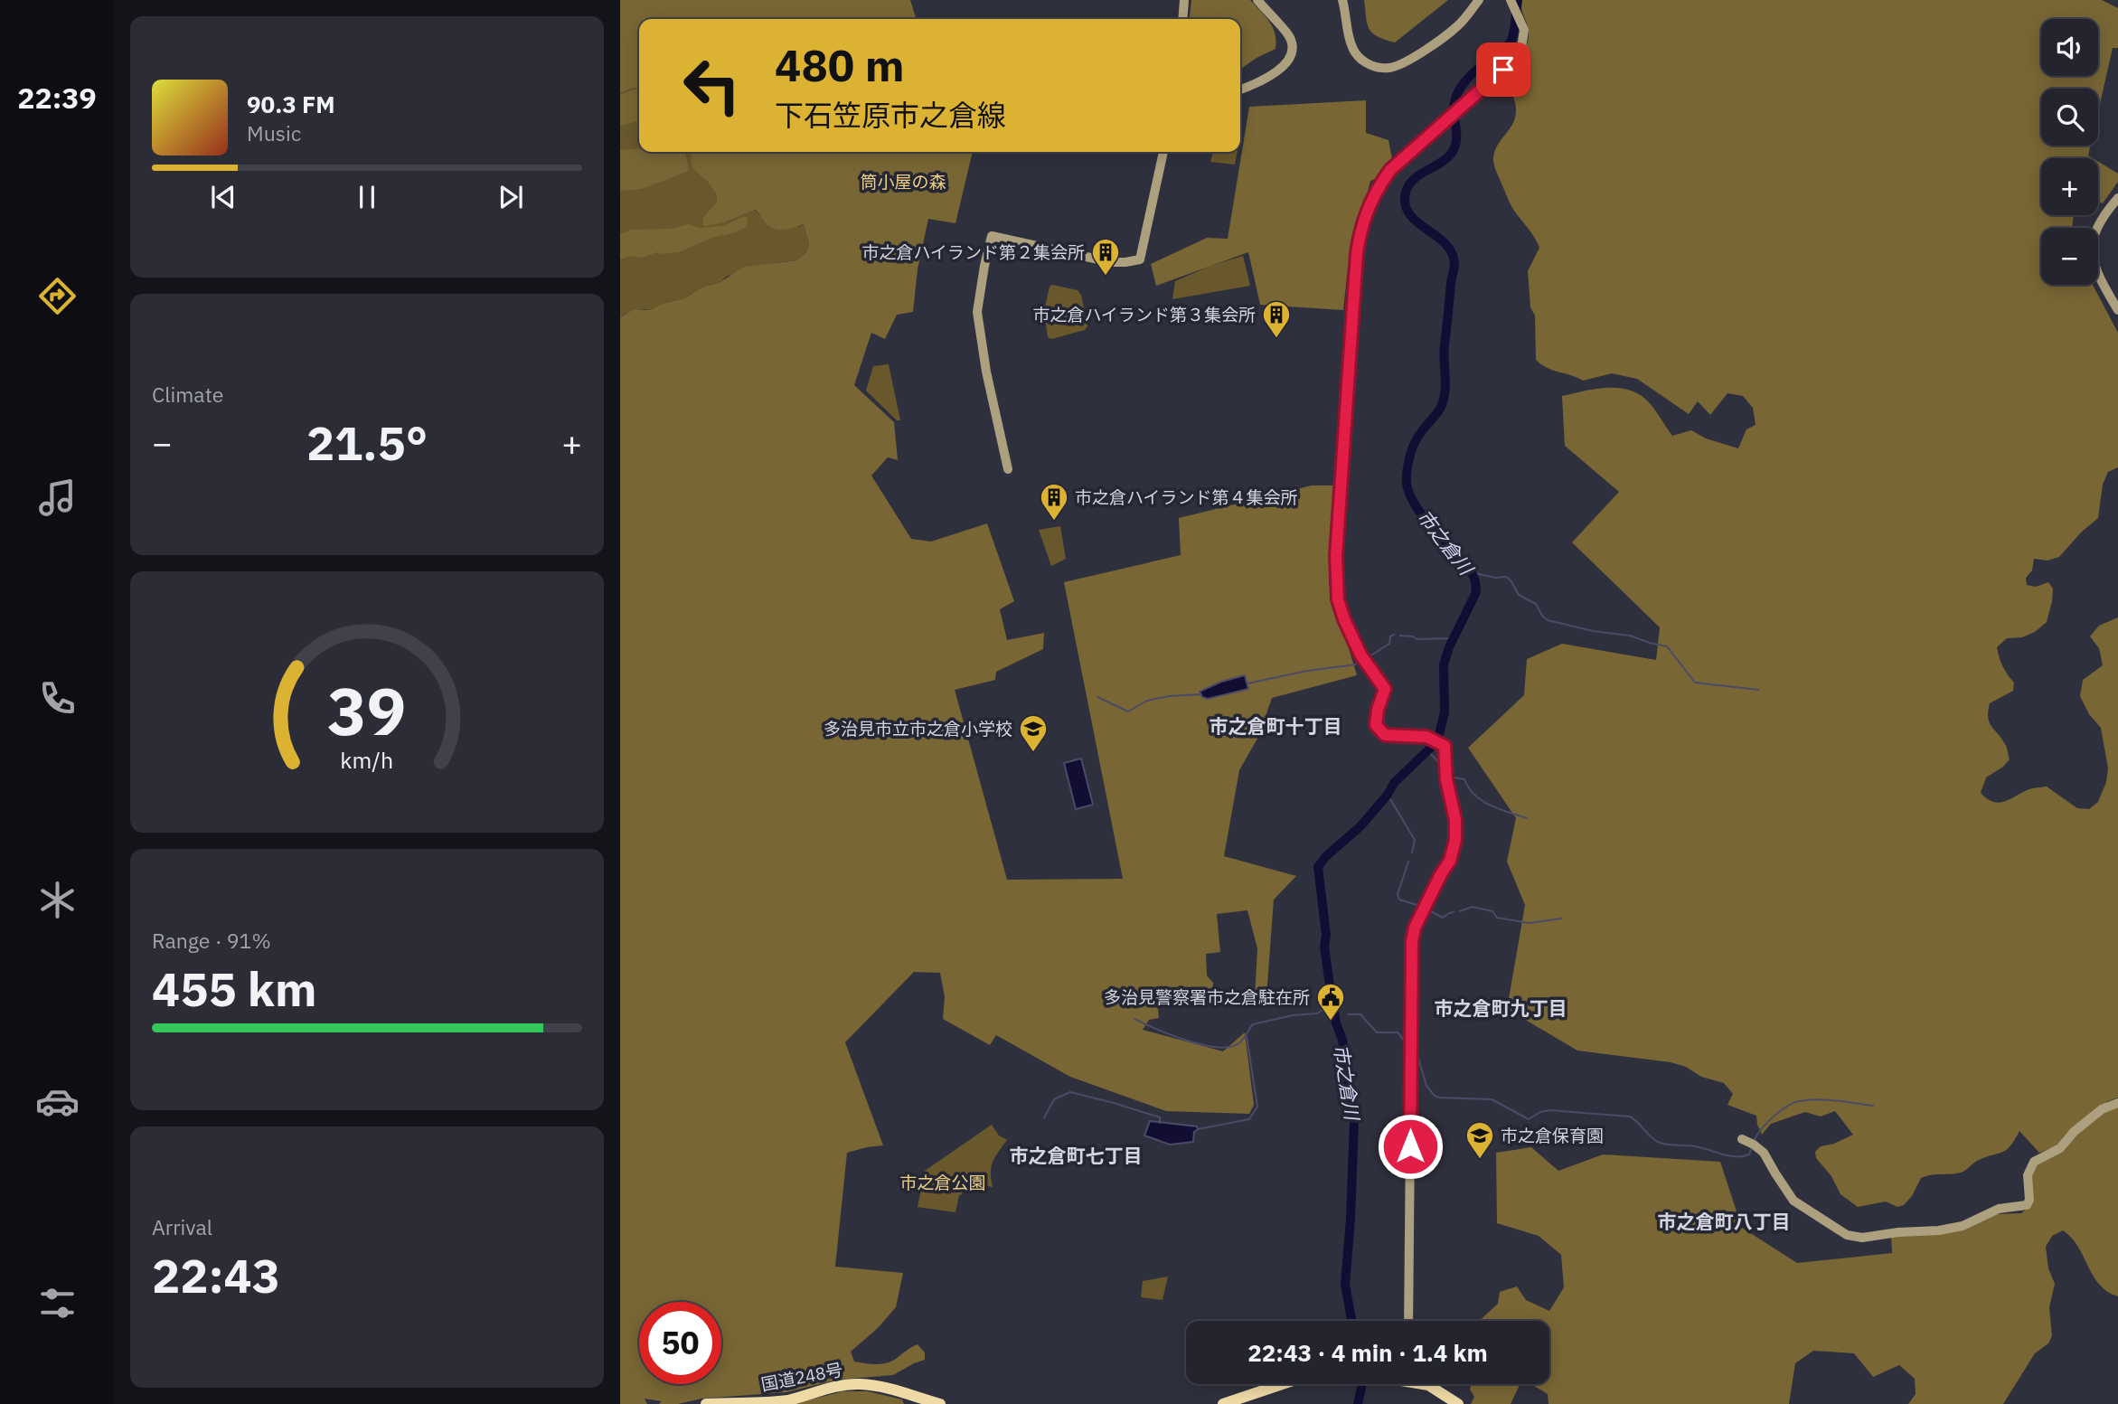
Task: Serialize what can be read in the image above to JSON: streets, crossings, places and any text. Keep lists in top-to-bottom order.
{
  "streets": {
    "highway": ["国道248号"]
  },
  "districts": [
    "市之倉町十丁目",
    "市之倉町九丁目",
    "市之倉町七丁目",
    "市之倉町八丁目"
  ],
  "water": ["市之倉川"],
  "parks": ["筒小屋の森", "市之倉公園"],
  "places": {
    "building": ["市之倉ハイランド第２集会所", "市之倉ハイランド第３集会所", "市之倉ハイランド第４集会所"],
    "school or university": ["多治見市立市之倉小学校", "市之倉保育園"],
    "public building": ["多治見警察署市之倉駐在所"]
  },
  "page": {
    "tabs": "22:39",
    "map_buttons": ["+", "−"],
    "turn": ["480 m", "下石笠原市之倉線"],
    "song": ["90.3 FM", "Music"],
    "tile": [
      "Climate",
      ["Range · 91%", "455 km"],
      ["Arrival", "22:43"]
    ],
    "heat": ["−", "21.5°", "+"],
    "limit": "50",
    "trip": "22:43 · 4 min · 1.4 km",
    "gauge": ["39", "km/h"]
  }
}
